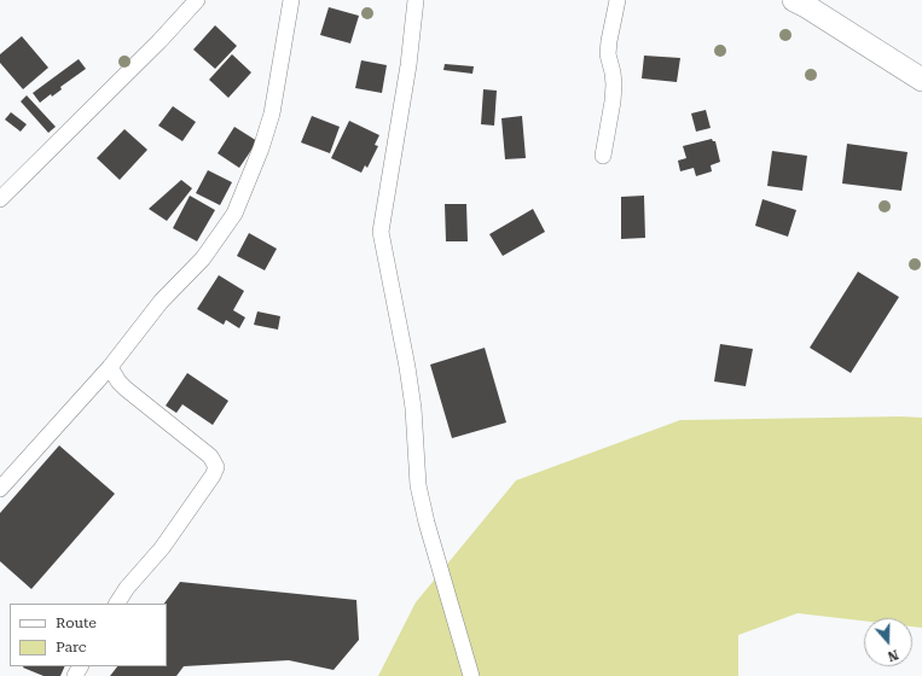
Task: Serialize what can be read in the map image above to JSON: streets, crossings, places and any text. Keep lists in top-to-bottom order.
{
  "legend": ["Route", "Parc"],
  "north": "bottom"
}
